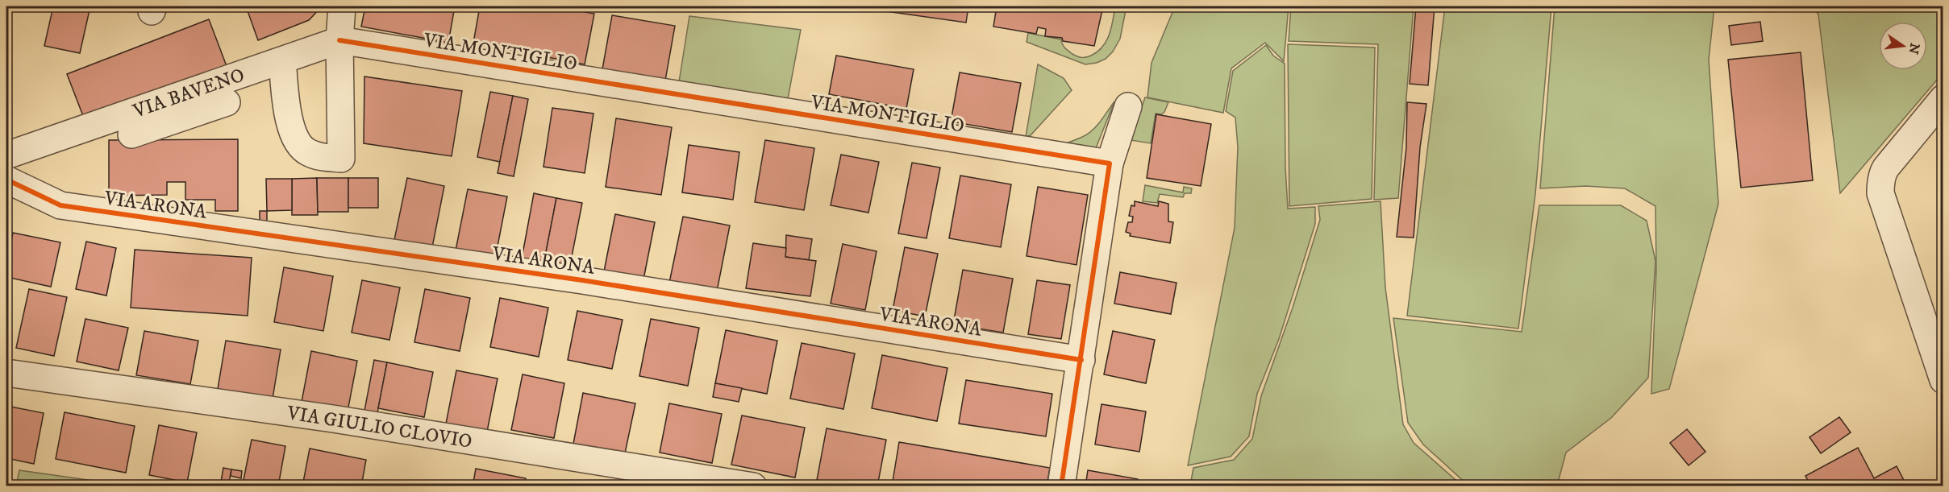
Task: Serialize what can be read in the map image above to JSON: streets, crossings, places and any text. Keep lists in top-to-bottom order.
{
  "streets": {
    "street": [
      "VIA MONTIGLIO",
      "VIA BAVENO",
      "VIA ARONA",
      "VIA GIULIO CLOVIO"
    ]
  },
  "crossings": [
    ["VIA MONTIGLIO", "VIA BAVENO"]
  ],
  "north": "right"
}
